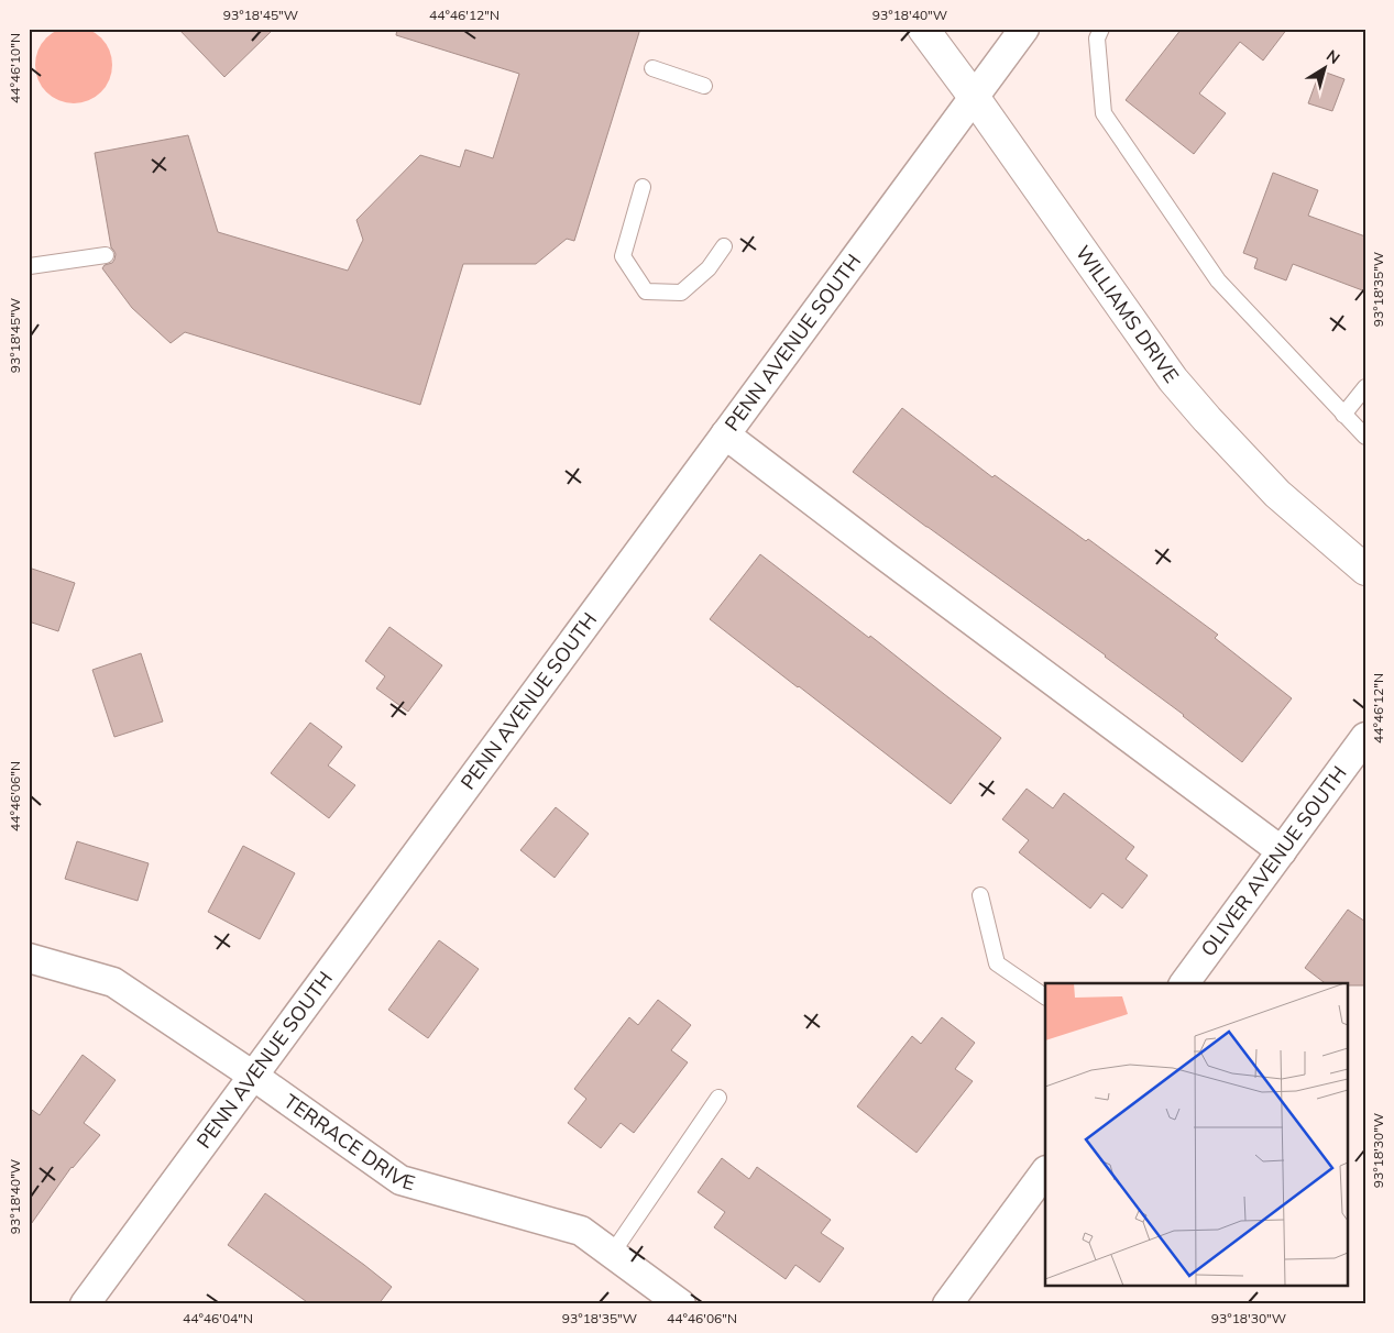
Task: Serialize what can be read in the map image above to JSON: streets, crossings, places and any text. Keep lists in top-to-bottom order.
{
  "streets": {
    "main road": ["WILLIAMS DRIVE"],
    "street": ["PENN AVENUE SOUTH", "OLIVER AVENUE SOUTH", "TERRACE DRIVE"]
  },
  "crossings": [
    ["WILLIAMS DRIVE", "PENN AVENUE SOUTH"],
    ["PENN AVENUE SOUTH", "TERRACE DRIVE"]
  ],
  "north": "top right",
  "coordinates": [
    "93°18'45\"W",
    "44°46'12\"N",
    "93°18'40\"W",
    "44°46'10\"N",
    "93°18'35\"W",
    "44°46'06\"N",
    "93°18'30\"W",
    "44°46'04\"N"
  ]
}
